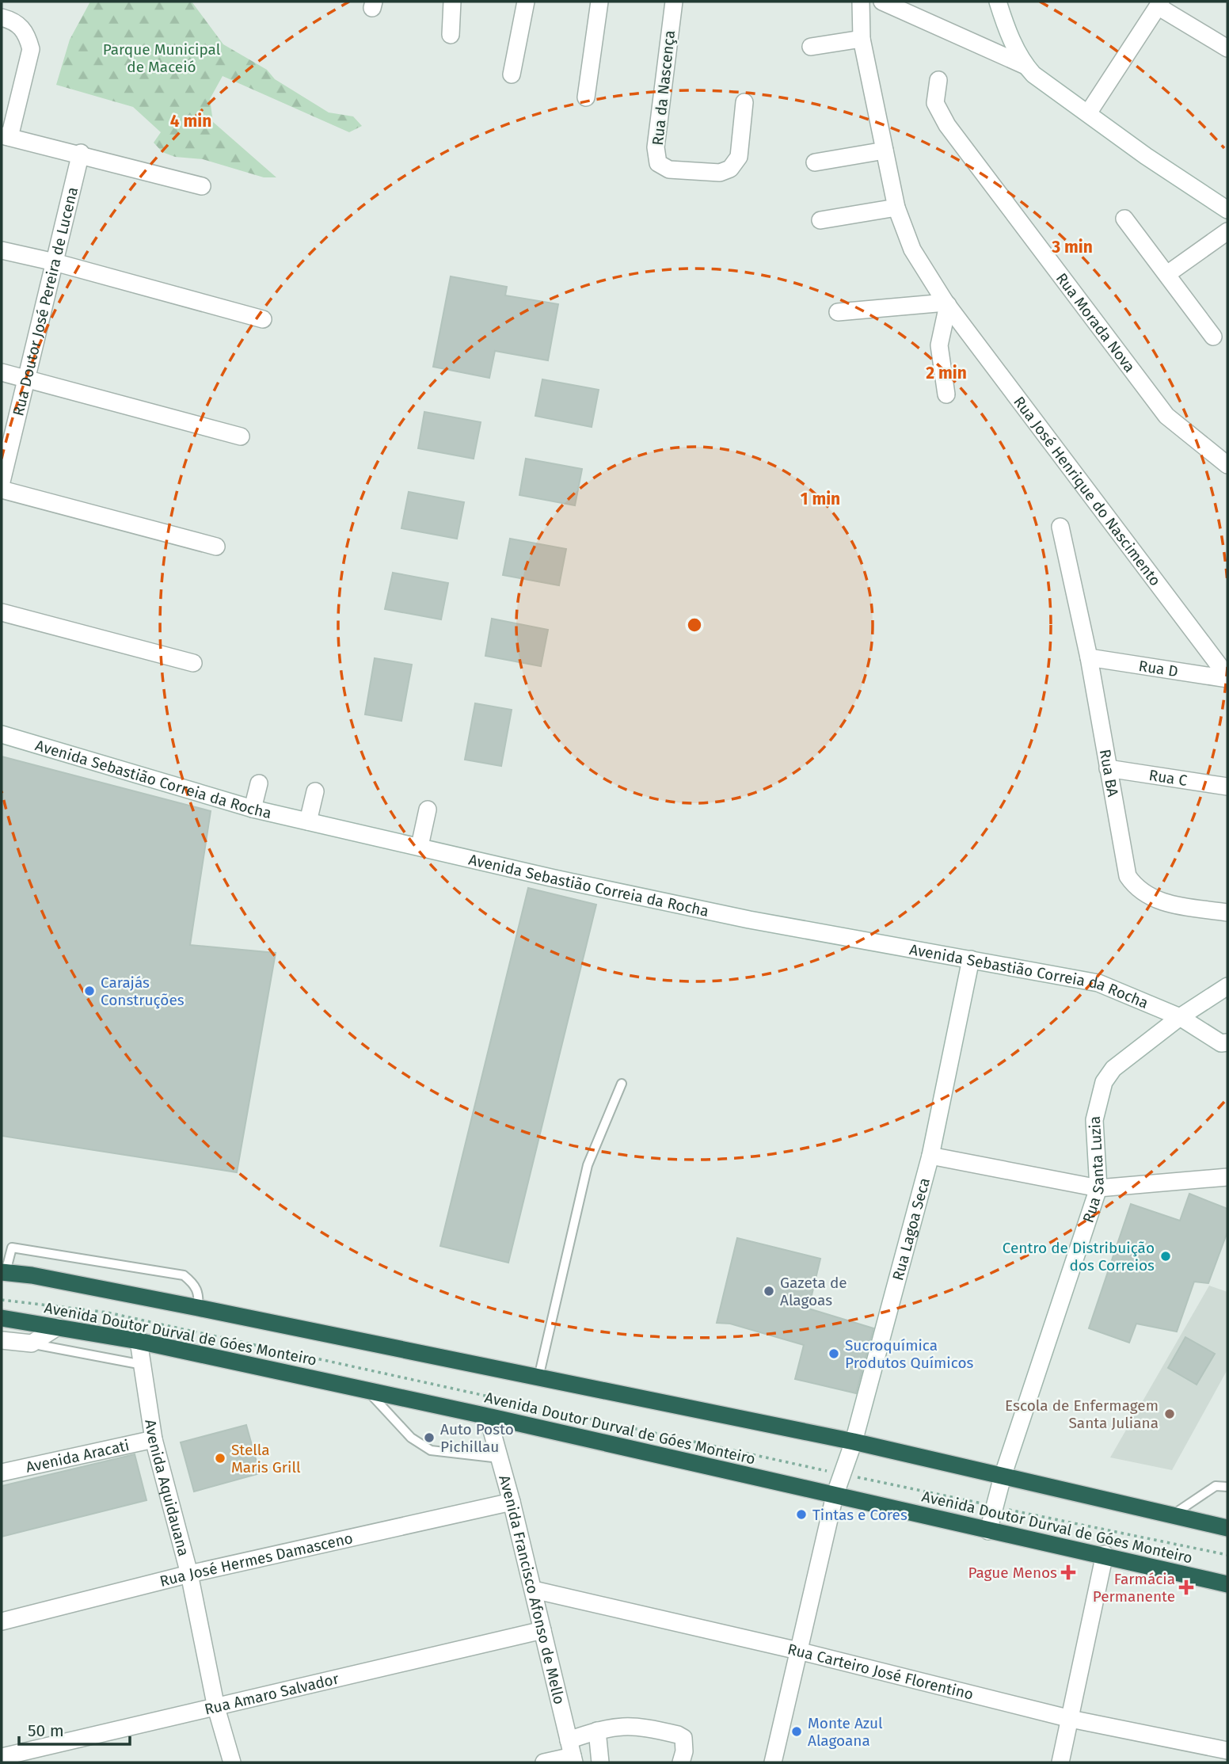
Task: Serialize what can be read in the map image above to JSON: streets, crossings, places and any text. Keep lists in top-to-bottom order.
{
  "streets": {
    "highway": ["Avenida Doutor Durval de Góes Monteiro"],
    "street": [
      "Rua da Nascença",
      "Rua Doutor José Pereira de Lucena",
      "Rua Morada Nova",
      "Rua José Henrique do Nascimento",
      "Rua D",
      "Rua BA",
      "Rua C",
      "Avenida Sebastião Correia da Rocha",
      "Rua Santa Luzia",
      "Rua Lagoa Seca",
      "Avenida Aracati",
      "Avenida Aquidauana",
      "Rua José Hermes Damasceno",
      "Avenida Francisco Afonso de Mello",
      "Rua Carteiro José Florentino",
      "Rua Amaro Salvador"
    ]
  },
  "crossings": [
    ["Rua José Henrique do Nascimento", "Rua D"],
    ["Rua D", "Rua BA"],
    ["Rua BA", "Rua C"],
    ["Avenida Sebastião Correia da Rocha", "Rua Santa Luzia"],
    ["Avenida Sebastião Correia da Rocha", "Rua Lagoa Seca"],
    ["Rua Santa Luzia", "Avenida Doutor Durval de Góes Monteiro"],
    ["Rua Lagoa Seca", "Avenida Doutor Durval de Góes Monteiro"],
    ["Rua Lagoa Seca", "Rua Carteiro José Florentino"],
    ["Avenida Doutor Durval de Góes Monteiro", "Avenida Aquidauana"],
    ["Avenida Doutor Durval de Góes Monteiro", "Avenida Francisco Afonso de Mello"],
    ["Avenida Aracati", "Avenida Aquidauana"],
    ["Avenida Aquidauana", "Rua José Hermes Damasceno"],
    ["Avenida Aquidauana", "Rua Amaro Salvador"],
    ["Rua José Hermes Damasceno", "Avenida Francisco Afonso de Mello"],
    ["Avenida Francisco Afonso de Mello", "Rua Carteiro José Florentino"],
    ["Avenida Francisco Afonso de Mello", "Rua Amaro Salvador"]
  ],
  "parks": ["Parque Municipal de Maceió"],
  "places": {
    "other": [
      "Carajás Construções",
      "Centro de Distribuição dos Correios",
      "Gazeta de Alagoas",
      "Sucroquímica Produtos Químicos",
      "Escola de Enfermagem Santa Juliana",
      "Auto Posto Pichillau",
      "Stella Maris Grill",
      "Tintas e Cores",
      "Monte Azul Alagoana"
    ],
    "health": ["Pague Menos", "Farmácia Permanente"]
  },
  "scale_bar": "50 m",
  "rings": [
    "4 min",
    "3 min",
    "2 min",
    "1 min"
  ]
}
